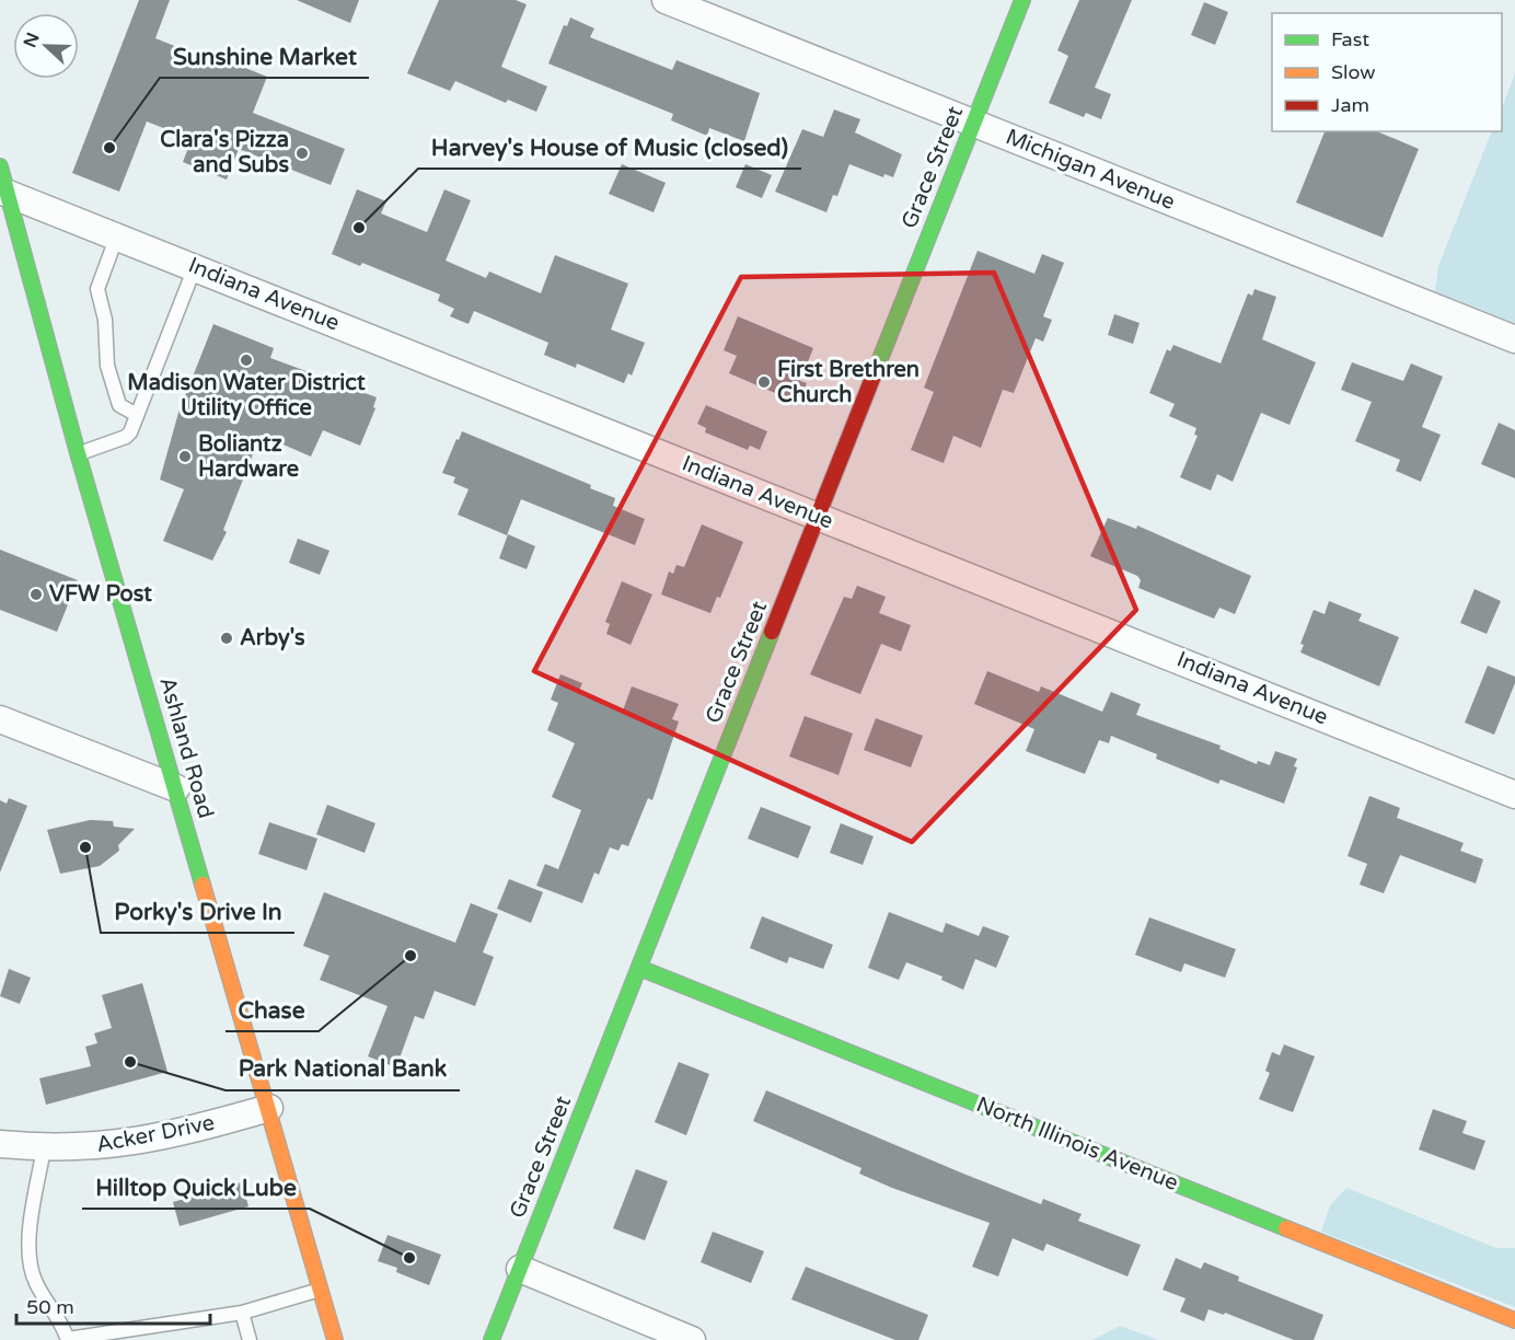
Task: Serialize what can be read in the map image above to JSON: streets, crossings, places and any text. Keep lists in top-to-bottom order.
{
  "streets": {
    "street": [
      "Grace Street",
      "Michigan Avenue",
      "Indiana Avenue",
      "Ashland Road",
      "Acker Drive",
      "North Illinois Avenue"
    ]
  },
  "crossings": [
    ["Grace Street", "Michigan Avenue"],
    ["Grace Street", "Indiana Avenue"],
    ["Grace Street", "North Illinois Avenue"],
    ["Indiana Avenue", "Ashland Road"],
    ["Ashland Road", "Acker Drive"]
  ],
  "places": [
    "Sunshine Market",
    "Clara's Pizza and Subs",
    "Harvey's House of Music (closed)",
    "Madison Water District Utility Office",
    "First Brethren Church",
    "Boliantz Hardware",
    "VFW Post",
    "Arby's",
    "Porky's Drive In",
    "Chase",
    "Park National Bank",
    "Hilltop Quick Lube"
  ],
  "legend": ["Fast", "Slow", "Jam"],
  "scale_bar": "50 m",
  "north": "left"
}
